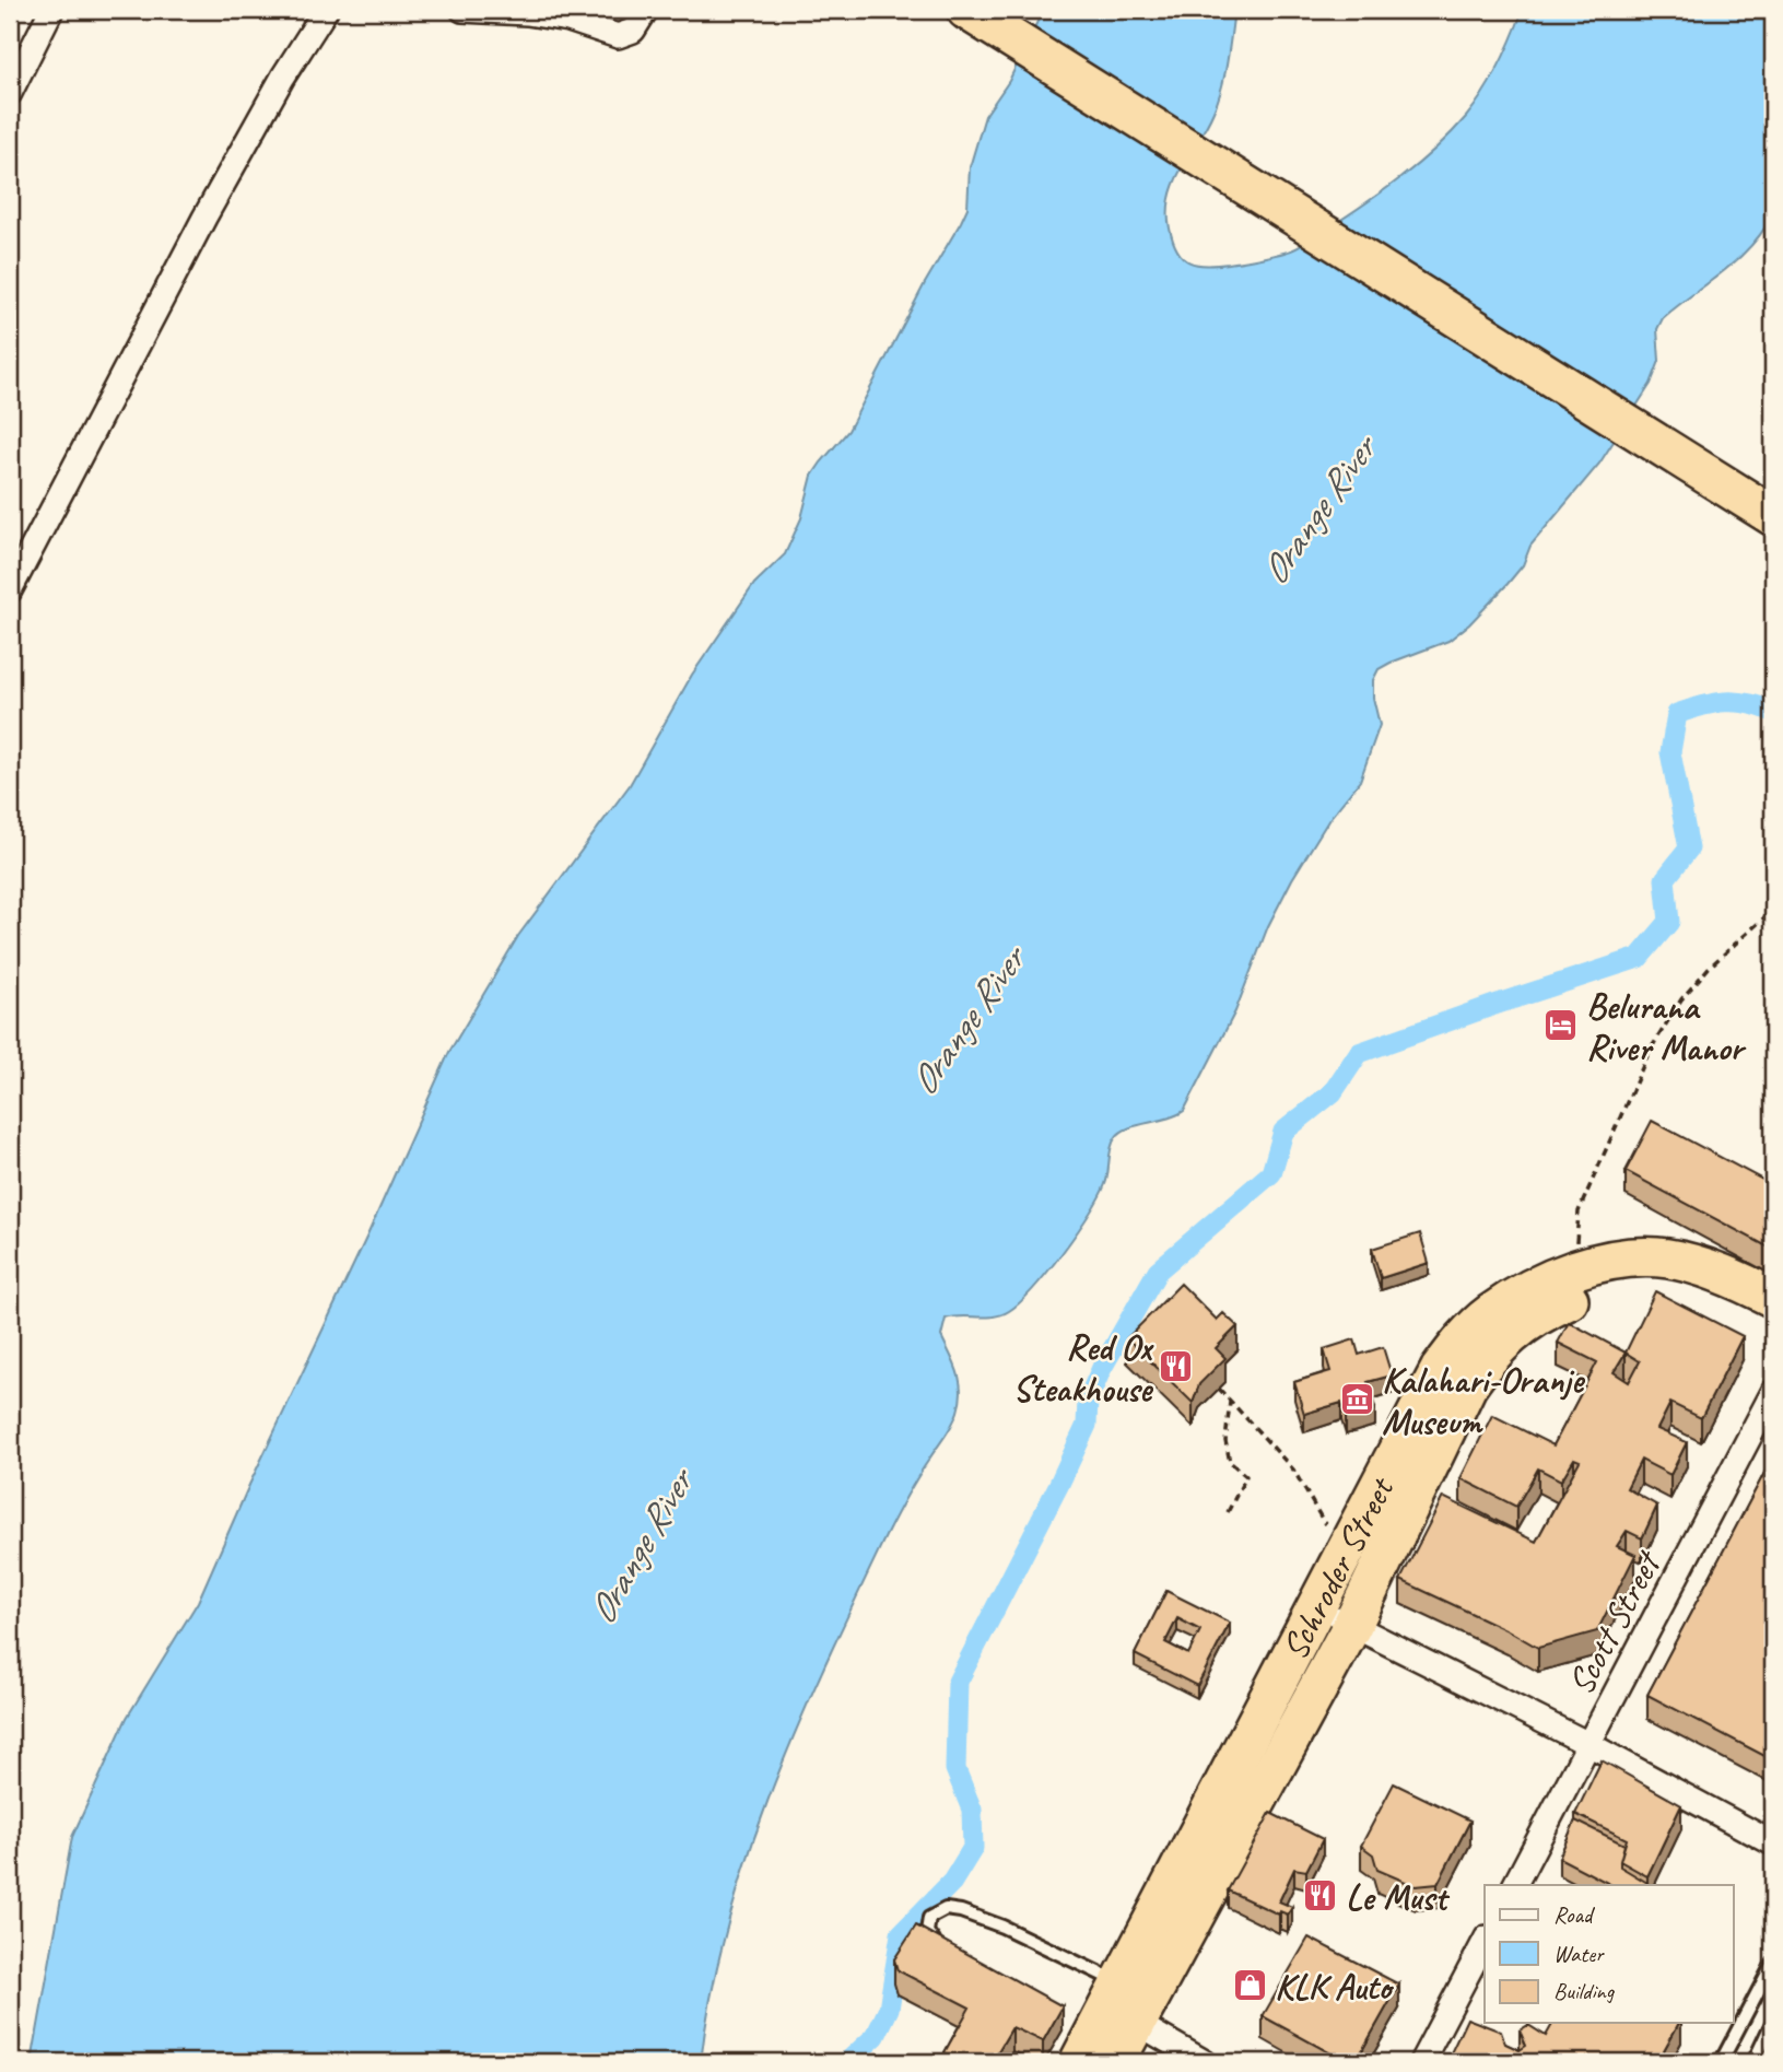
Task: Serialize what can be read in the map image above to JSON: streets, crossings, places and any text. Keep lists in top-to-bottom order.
{
  "streets": {
    "highway": ["Schroder Street"],
    "street": ["Scott Street"]
  },
  "water": ["Orange River"],
  "places": {
    "hotel": ["Belurana River Manor"],
    "restaurant": ["Red Ox Steakhouse", "Le Must"],
    "museum": ["Kalahari-Oranje Museum"],
    "shop": ["KLK Auto"]
  },
  "legend": ["Road", "Water", "Building"]
}
